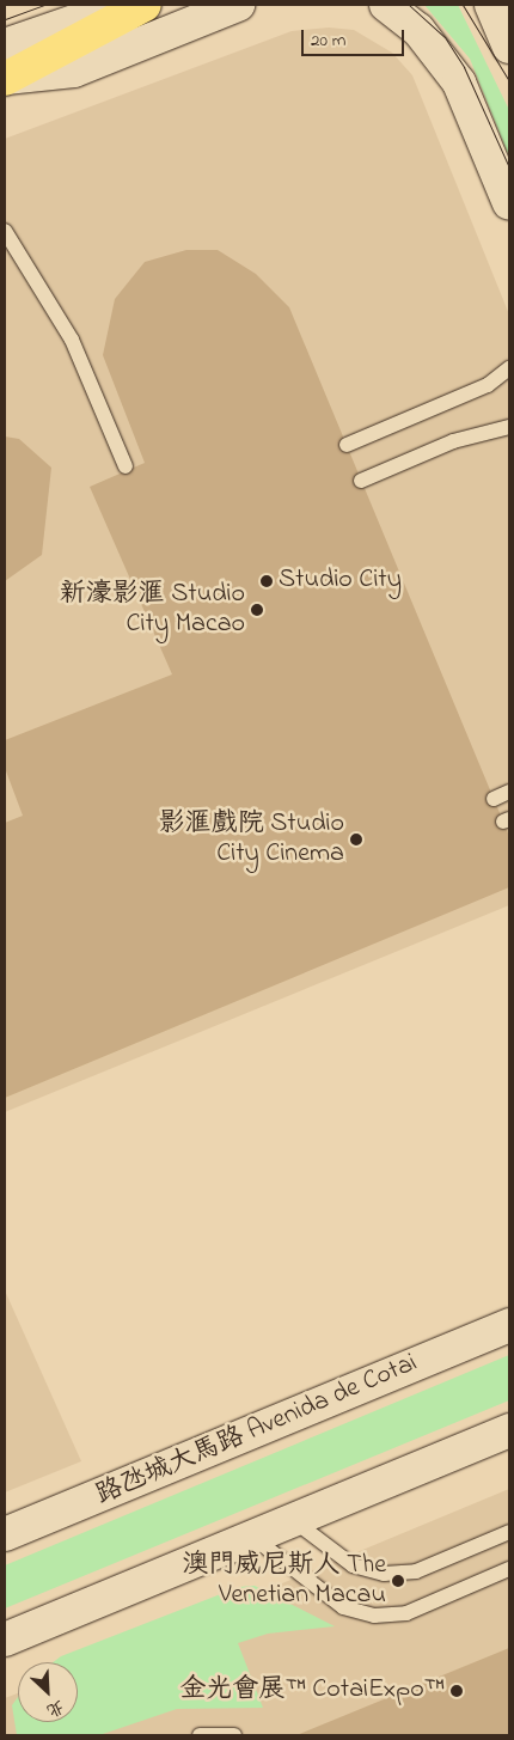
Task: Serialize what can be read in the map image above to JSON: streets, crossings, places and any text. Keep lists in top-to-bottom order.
{
  "streets": {
    "street": ["路氹城大馬路 Avenida de Cotai"]
  },
  "places": [
    "Studio City",
    "新濠影滙 Studio City Macao",
    "影滙戲院 Studio City Cinema",
    "澳門威尼斯人 The Venetian Macau",
    "金光會展™ CotaiExpo™"
  ],
  "scale_bar": "20 m",
  "north": "bottom right"
}
